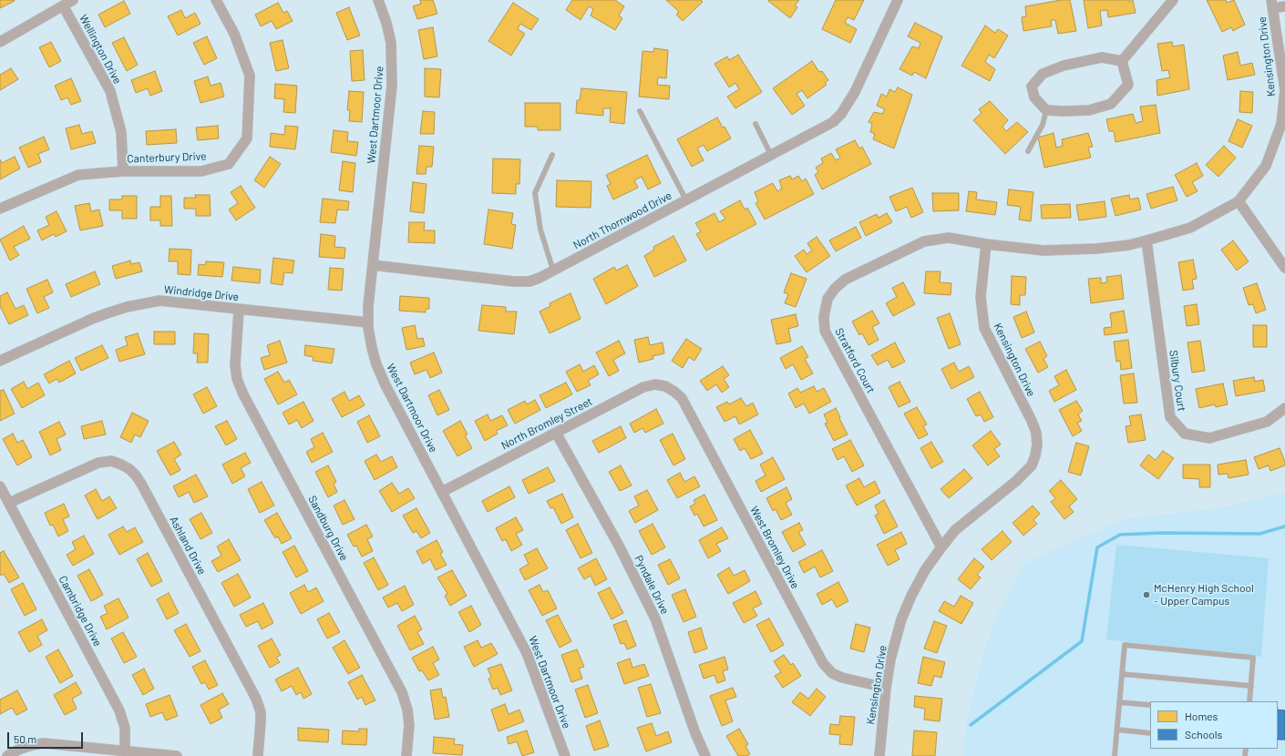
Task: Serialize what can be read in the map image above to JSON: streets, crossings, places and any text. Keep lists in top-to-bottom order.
{
  "streets": {
    "street": [
      "Wellington Drive",
      "Kensington Drive",
      "West Dartmoor Drive",
      "Canterbury Drive",
      "North Thornwood Drive",
      "Windridge Drive",
      "Stratford Court",
      "Silbury Court",
      "North Bromley Street",
      "Sandburg Drive",
      "Ashland Drive",
      "West Bromley Drive",
      "Pyndale Drive",
      "Cambridge Drive"
    ]
  },
  "crossings": [
    ["Wellington Drive", "Canterbury Drive"],
    ["Kensington Drive", "Stratford Court"],
    ["Kensington Drive", "Silbury Court"],
    ["Kensington Drive", "West Bromley Drive"],
    ["West Dartmoor Drive", "North Thornwood Drive"],
    ["West Dartmoor Drive", "Windridge Drive"],
    ["West Dartmoor Drive", "North Bromley Street"],
    ["Windridge Drive", "Sandburg Drive"],
    ["North Bromley Street", "West Bromley Drive"],
    ["North Bromley Street", "Pyndale Drive"],
    ["Ashland Drive", "Cambridge Drive"]
  ],
  "places": ["McHenry High School - Upper Campus"],
  "legend": ["Homes", "Schools"],
  "scale_bar": "50 m"
}
